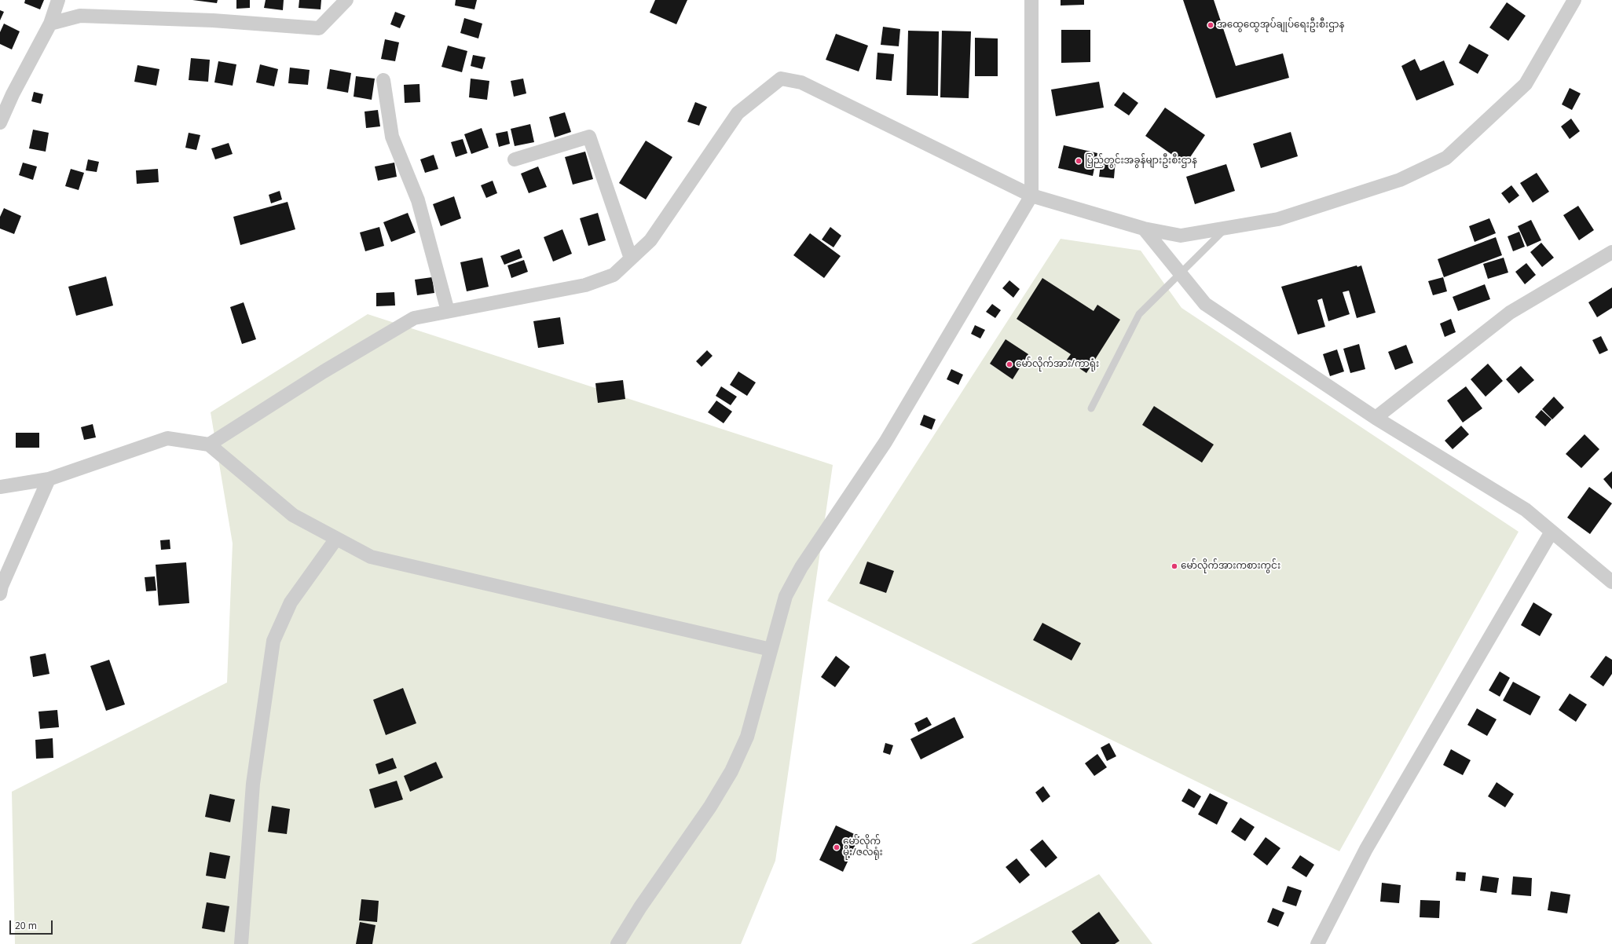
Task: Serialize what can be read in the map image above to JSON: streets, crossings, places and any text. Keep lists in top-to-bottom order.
{
  "places": [
    "အထွေထွေအုပ်ချုပ်ရေးဦးစီးဌာန",
    "ပြည်တွင်းအခွန်များဦးစီးဌာန",
    "မော်လိုက်အား/ကာရုံး",
    "မော်လိုက်အားကစားကွင်း",
    "မော်လိုက် မိုး/ဇလရုံး"
  ],
  "scale_bar": "20 m"
}
